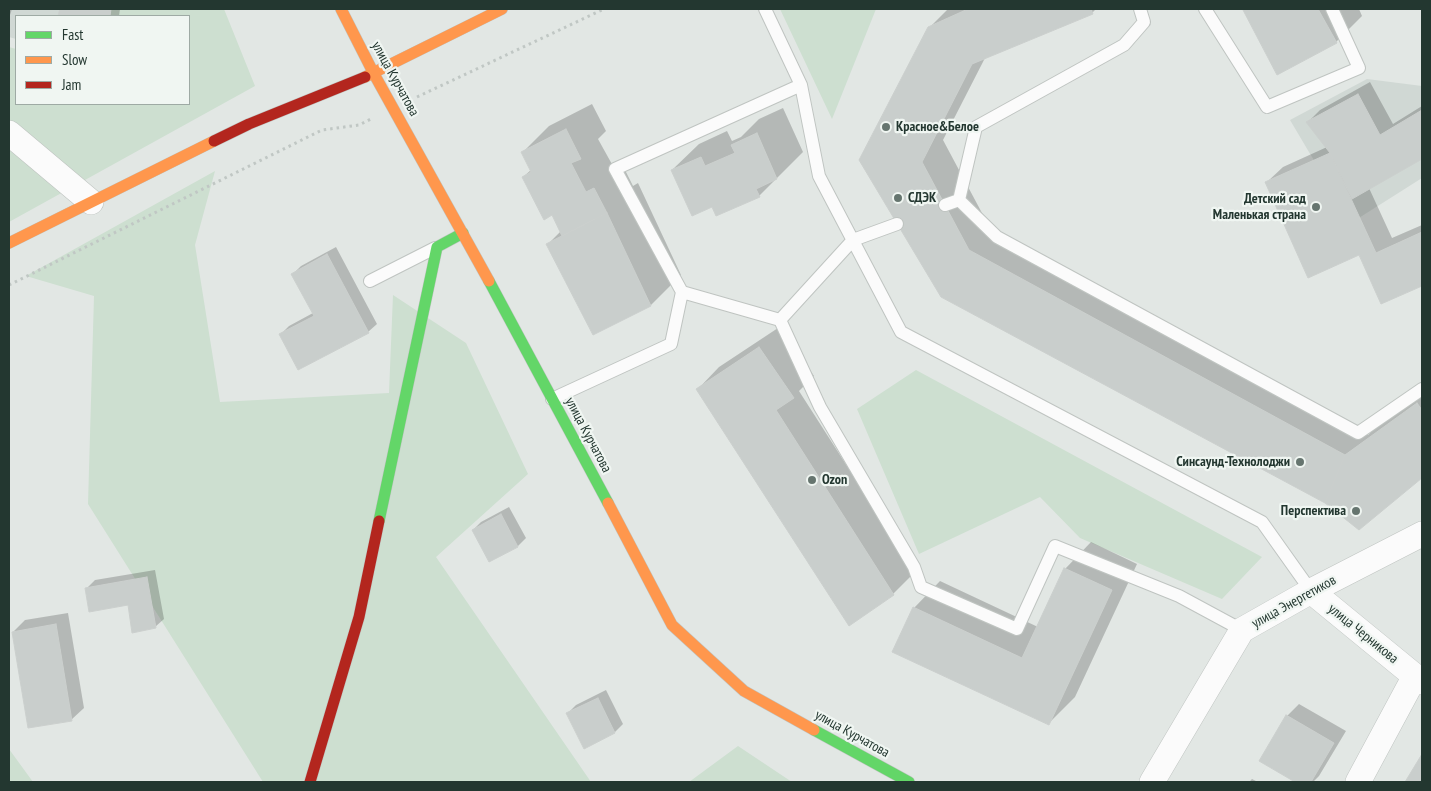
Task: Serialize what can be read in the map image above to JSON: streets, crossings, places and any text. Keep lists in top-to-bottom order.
{
  "streets": {
    "street": ["улица Курчатова", "улица Энергетиков", "улица Черникова"]
  },
  "crossings": [
    ["улица Энергетиков", "улица Черникова"]
  ],
  "places": [
    "Красное&Белое",
    "СДЭК",
    "Детский сад Маленькая страна",
    "Синсаунд-Технолоджи",
    "Ozon",
    "Перспектива"
  ],
  "legend": ["Fast", "Slow", "Jam"]
}
